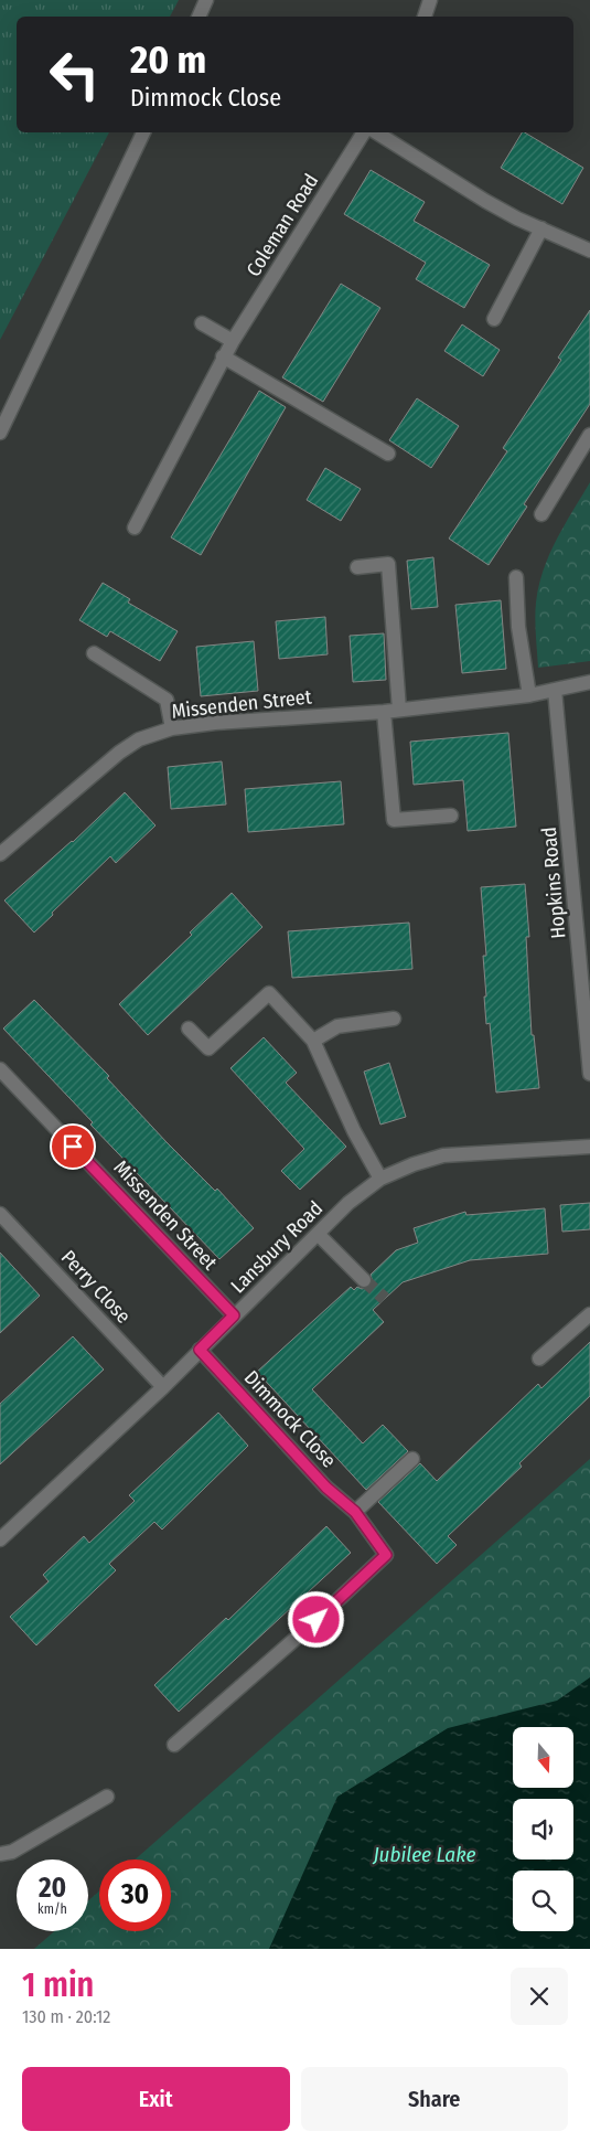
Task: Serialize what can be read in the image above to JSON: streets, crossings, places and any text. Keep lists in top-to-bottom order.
{
  "streets": {
    "street": [
      "Coleman Road",
      "Missenden Street",
      "Hopkins Road",
      "Lansbury Road",
      "Perry Close",
      "Dimmock Close"
    ]
  },
  "crossings": [
    ["Missenden Street", "Hopkins Road"],
    ["Missenden Street", "Lansbury Road"],
    ["Lansbury Road", "Perry Close"],
    ["Lansbury Road", "Dimmock Close"]
  ],
  "water": ["Jubilee Lake"],
  "north": "bottom",
  "page": {
    "turn": ["20 m", "Dimmock Close"],
    "speed": "20 km/h",
    "limit": "30",
    "heading": ["1 min", "130 m · 20:12"],
    "buttons": ["Exit", "Share"]
  }
}
